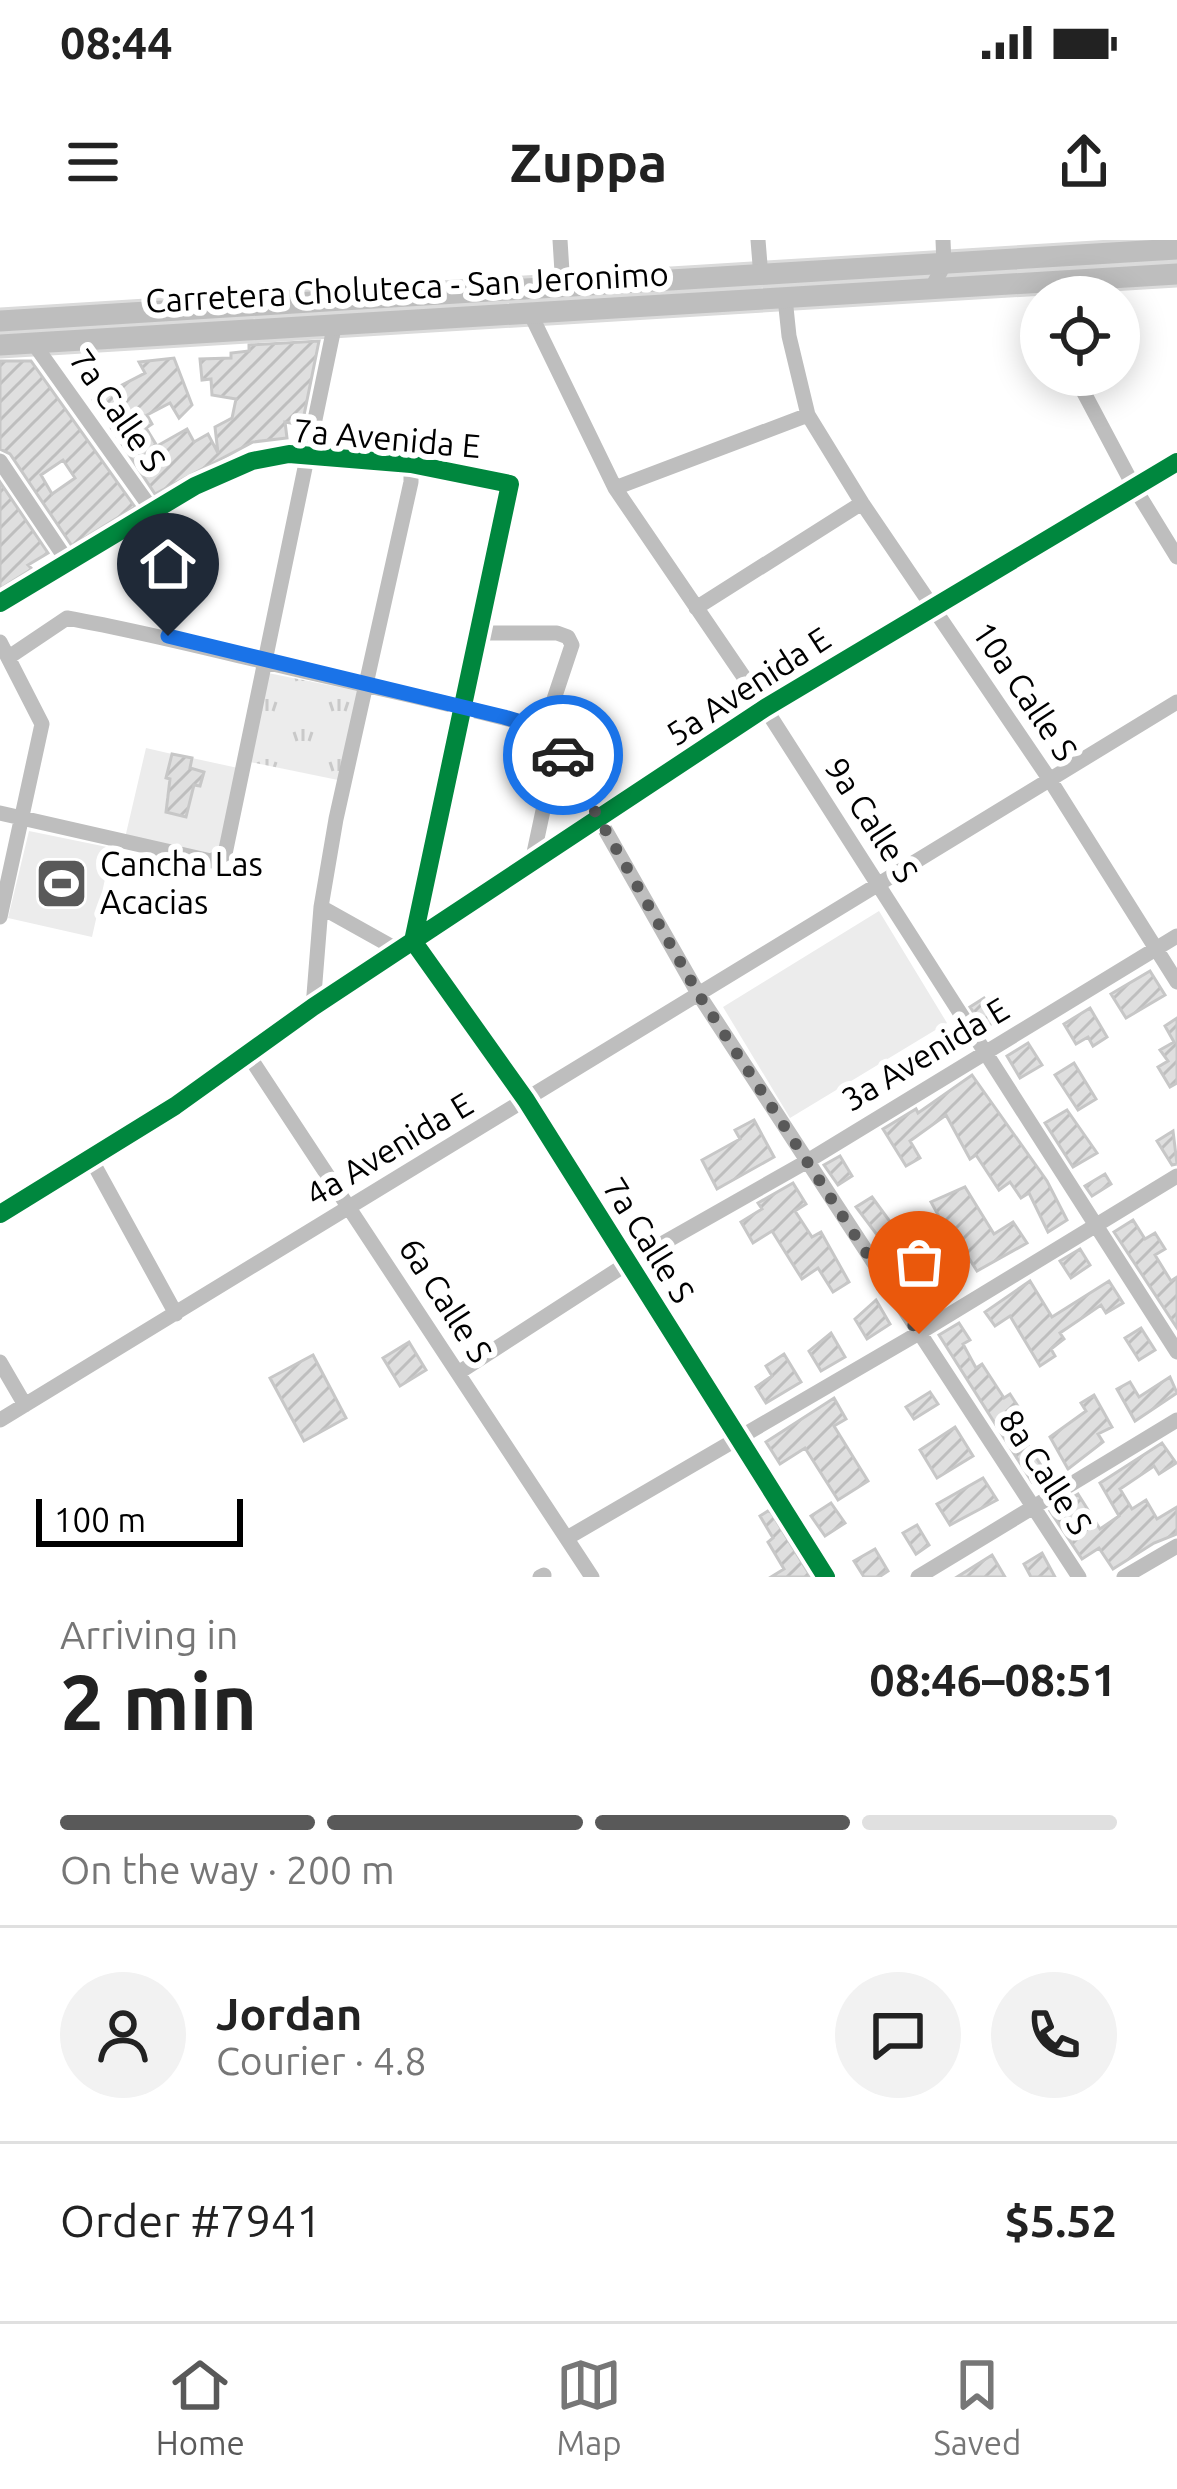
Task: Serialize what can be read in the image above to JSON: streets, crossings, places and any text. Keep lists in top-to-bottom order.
{
  "streets": {
    "highway": ["Carretera Choluteca - San Jeronimo"],
    "street": [
      "7a Calle S",
      "7a Avenida E",
      "5a Avenida E",
      "10a Calle S",
      "9a Calle S",
      "3a Avenida E",
      "4a Avenida E",
      "6a Calle S",
      "8a Calle S"
    ]
  },
  "crossings": [
    ["Carretera Choluteca - San Jeronimo", "7a Calle S"],
    ["Carretera Choluteca - San Jeronimo", "10a Calle S"],
    ["Carretera Choluteca - San Jeronimo", "9a Calle S"],
    ["7a Calle S", "7a Avenida E"],
    ["7a Calle S", "5a Avenida E"],
    ["7a Calle S", "3a Avenida E"],
    ["7a Calle S", "4a Avenida E"],
    ["5a Avenida E", "10a Calle S"],
    ["5a Avenida E", "9a Calle S"],
    ["5a Avenida E", "6a Calle S"],
    ["5a Avenida E", "8a Calle S"],
    ["10a Calle S", "3a Avenida E"],
    ["10a Calle S", "4a Avenida E"],
    ["9a Calle S", "3a Avenida E"],
    ["9a Calle S", "4a Avenida E"],
    ["3a Avenida E", "6a Calle S"],
    ["3a Avenida E", "8a Calle S"],
    ["4a Avenida E", "6a Calle S"],
    ["4a Avenida E", "8a Calle S"]
  ],
  "places": {
    "sports": ["Cancha Las Acacias"]
  },
  "scale_bar": "100 m",
  "page": {
    "status": "08:44",
    "header": "Zuppa",
    "scale": "100 m",
    "heading": ["2 min", "Arriving in", "08:46–08:51"],
    "panel": [
      "Jordan",
      "Courier · 4.8",
      "Order #7941",
      "$5.52"
    ],
    "bar": "On the way · 200 m",
    "tabs": ["Home", "Map", "Saved"]
  }
}
